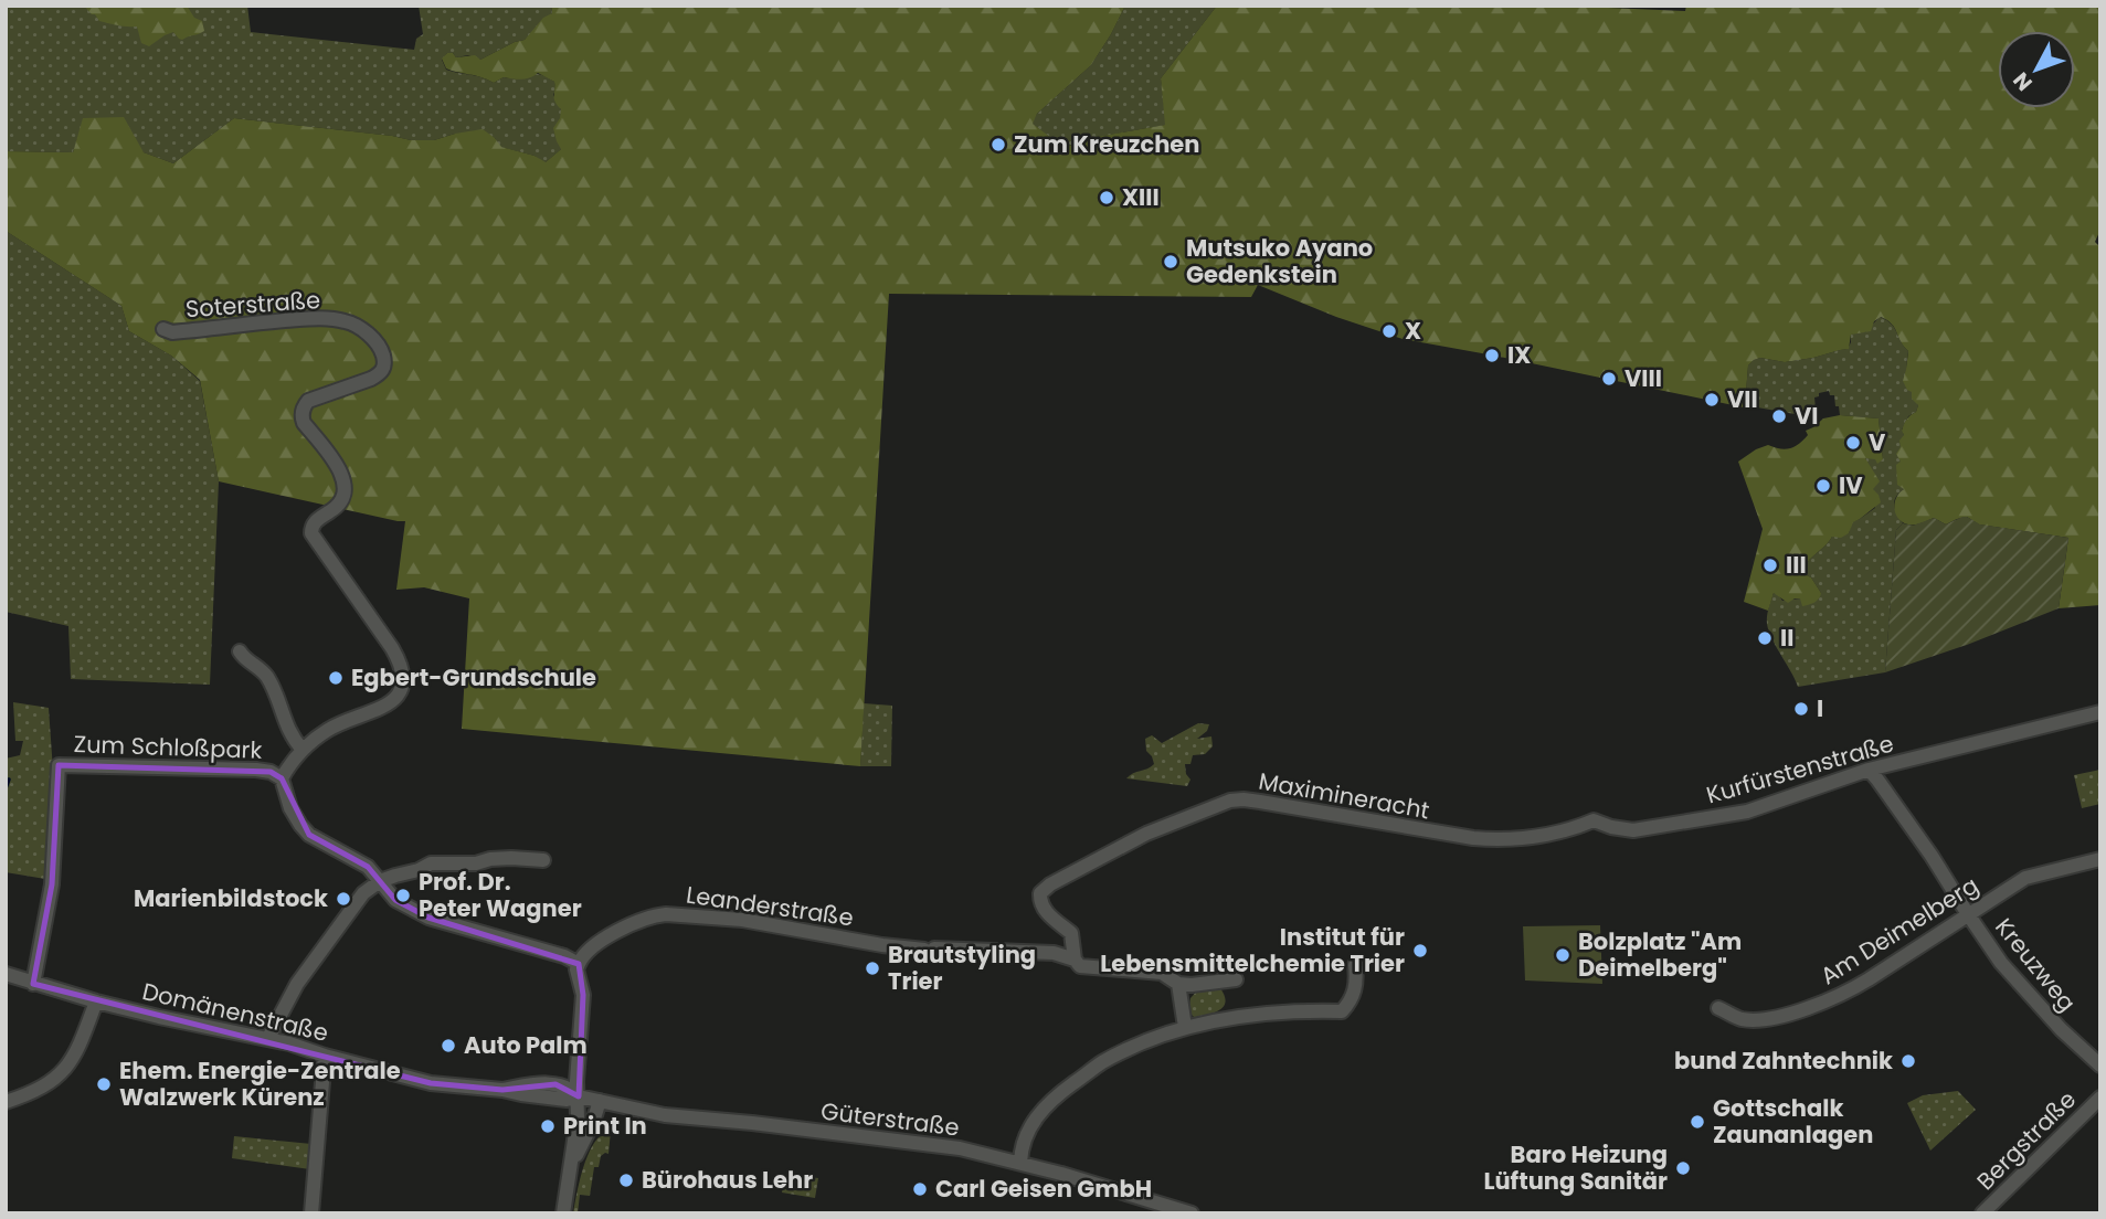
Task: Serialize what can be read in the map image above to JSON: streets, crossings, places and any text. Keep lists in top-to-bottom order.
{
  "streets": {
    "street": [
      "Soterstraße",
      "Zum Schloßpark",
      "Kurfürstenstraße",
      "Maximineracht",
      "Leanderstraße",
      "Am Deimelberg",
      "Kreuzweg",
      "Domänenstraße",
      "Güterstraße",
      "Bergstraße"
    ]
  },
  "crossings": [
    ["Soterstraße", "Zum Schloßpark"],
    ["Zum Schloßpark", "Leanderstraße"],
    ["Zum Schloßpark", "Domänenstraße"],
    ["Kurfürstenstraße", "Maximineracht"],
    ["Kurfürstenstraße", "Kreuzweg"],
    ["Maximineracht", "Leanderstraße"],
    ["Am Deimelberg", "Kreuzweg"],
    ["Domänenstraße", "Güterstraße"]
  ],
  "places": [
    "Zum Kreuzchen",
    "XIII",
    "Mutsuko Ayano Gedenkstein",
    "X",
    "IX",
    "VIII",
    "VII",
    "VI",
    "V",
    "IV",
    "III",
    "II",
    "Egbert-Grundschule",
    "I",
    "Prof. Dr. Peter Wagner",
    "Marienbildstock",
    "Institut für Lebensmittelchemie Trier",
    "Bolzplatz \"Am Deimelberg\"",
    "Brautstyling Trier",
    "Auto Palm",
    "bund Zahntechnik",
    "Ehem. Energie-Zentrale Walzwerk Kürenz",
    "Gottschalk Zaunanlagen",
    "Print In",
    "Baro Heizung Lüftung Sanitär",
    "Bürohaus Lehr",
    "Carl Geisen GmbH"
  ],
  "north": "bottom left"
}
